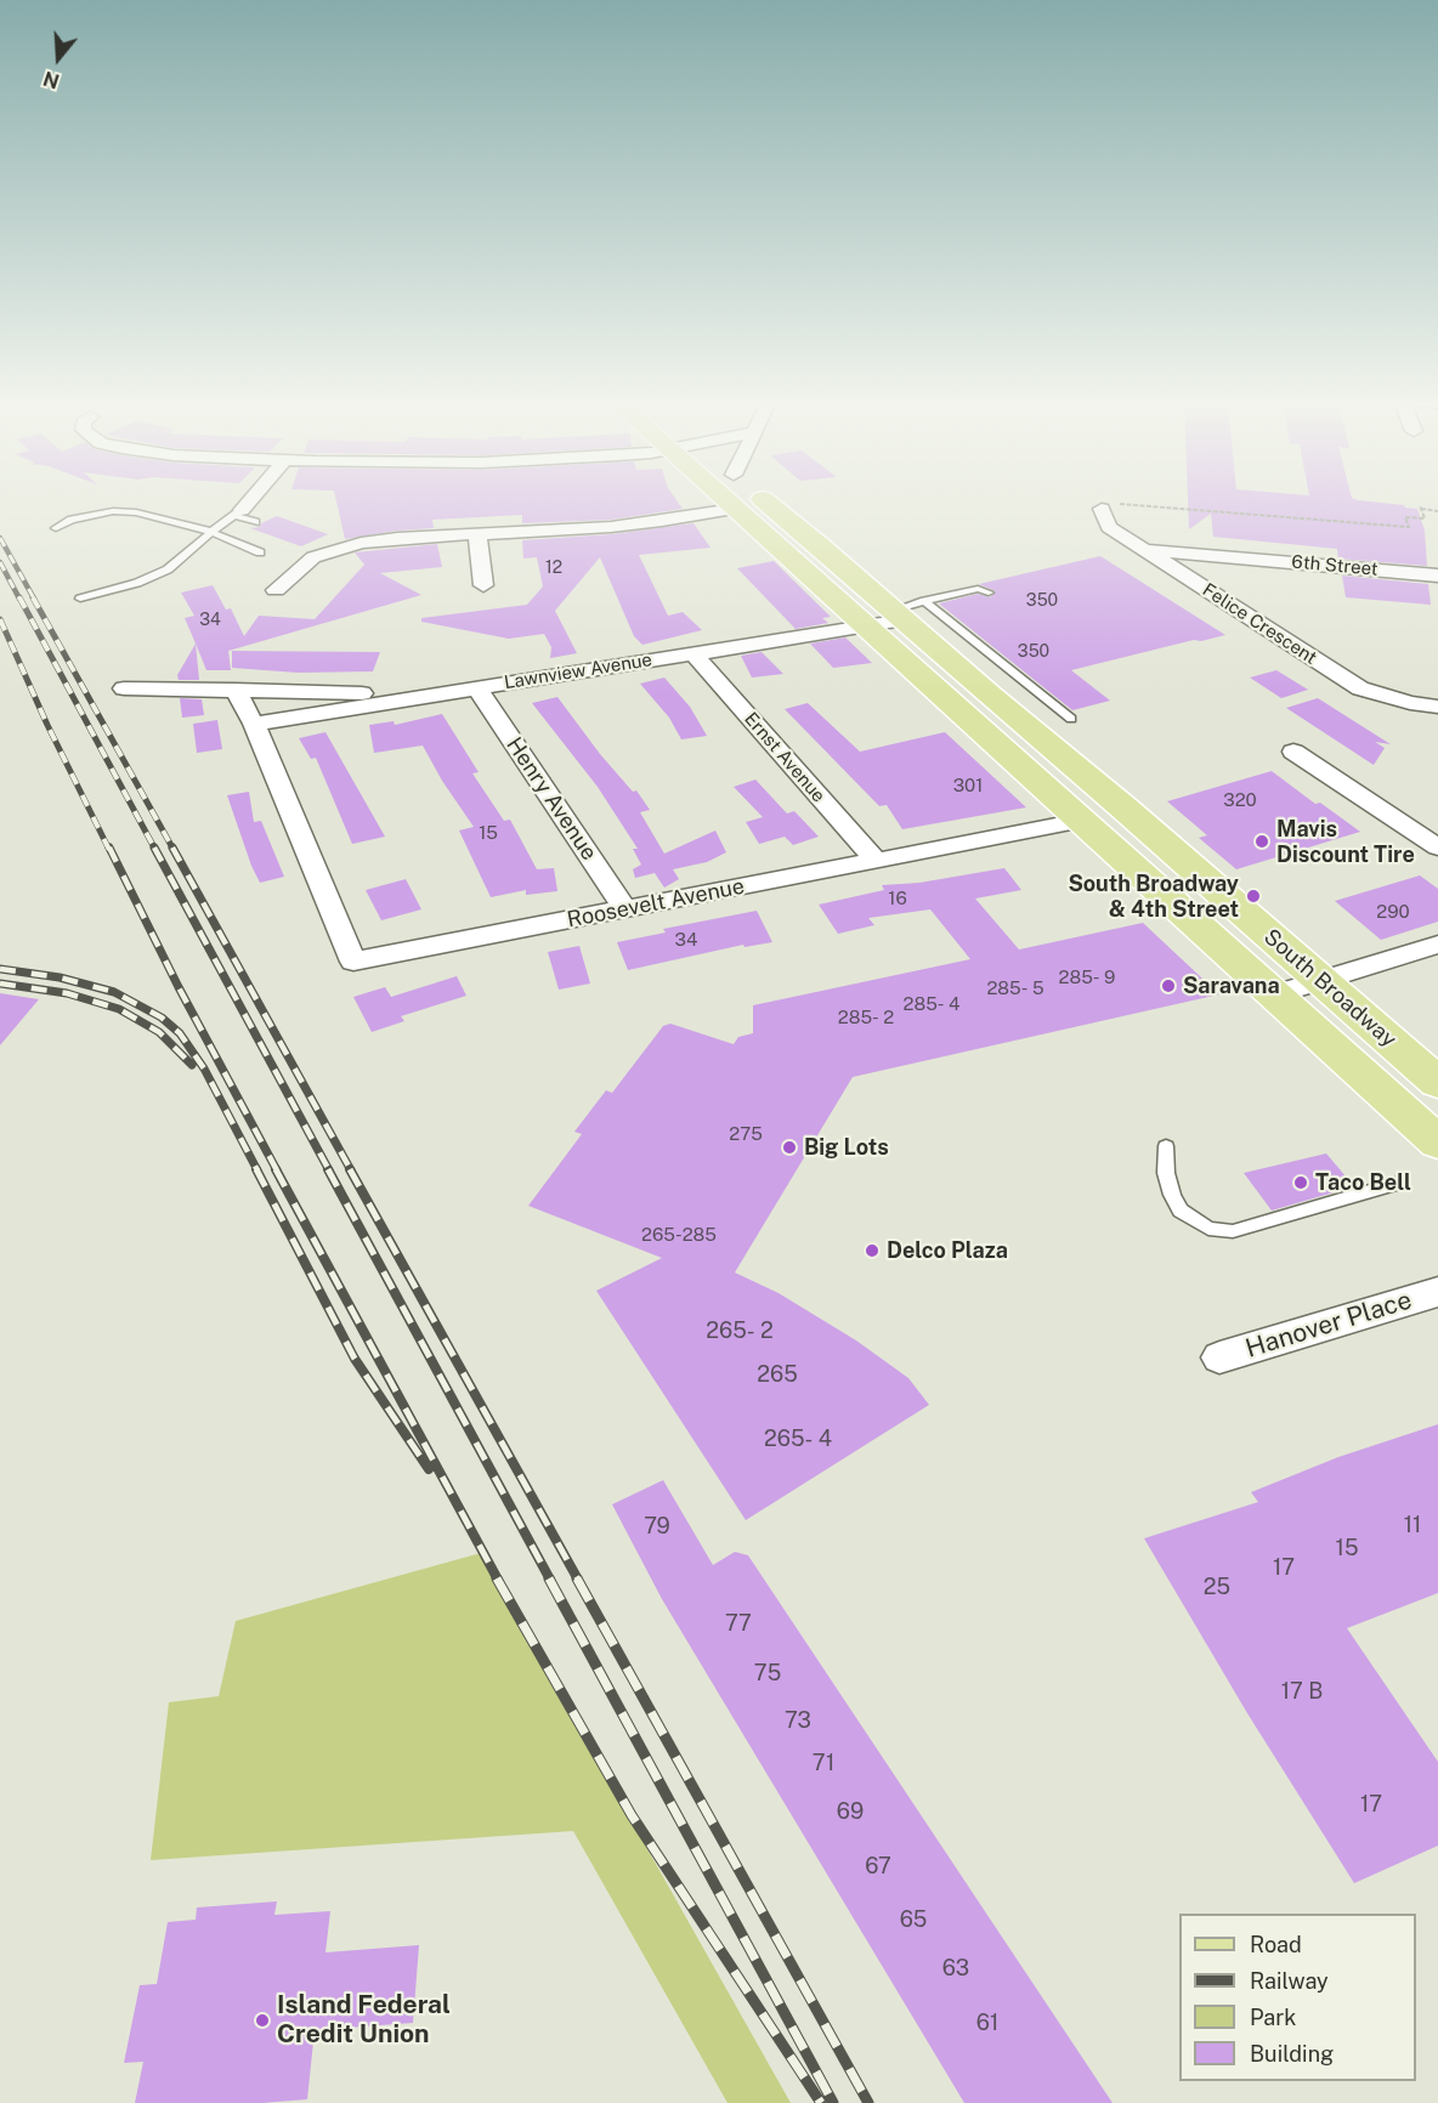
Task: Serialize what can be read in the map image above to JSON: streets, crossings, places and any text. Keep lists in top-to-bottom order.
{
  "streets": {
    "main road": ["South Broadway"],
    "street": [
      "6th Street",
      "Felice Crescent",
      "Lawnview Avenue",
      "Ernst Avenue",
      "Henry Avenue",
      "Roosevelt Avenue",
      "Hanover Place"
    ]
  },
  "crossings": [
    ["6th Street", "Felice Crescent"],
    ["Lawnview Avenue", "Ernst Avenue"],
    ["Lawnview Avenue", "Henry Avenue"],
    ["Lawnview Avenue", "Roosevelt Avenue"],
    ["Lawnview Avenue", "South Broadway"],
    ["Ernst Avenue", "Roosevelt Avenue"],
    ["Henry Avenue", "Roosevelt Avenue"],
    ["Roosevelt Avenue", "South Broadway"]
  ],
  "places": [
    "Mavis Discount Tire",
    "South Broadway & 4th Street",
    "Saravana",
    "Big Lots",
    "Taco Bell",
    "Delco Plaza",
    "Island Federal Credit Union"
  ],
  "house_numbers": [
    "12",
    "350",
    "34",
    "350",
    "301",
    "320",
    "15",
    "16",
    "290",
    "34",
    "285- 9",
    "285- 5",
    "285- 4",
    "285- 2",
    "275",
    "265-285",
    "265- 2",
    "265",
    "265- 4",
    "11",
    "79",
    "15",
    "17",
    "25",
    "77",
    "75",
    "17 B",
    "73",
    "71",
    "17",
    "69",
    "67",
    "65",
    "63",
    "61"
  ],
  "legend": [
    "Road",
    "Railway",
    "Park",
    "Building"
  ],
  "north": "bottom"
}
